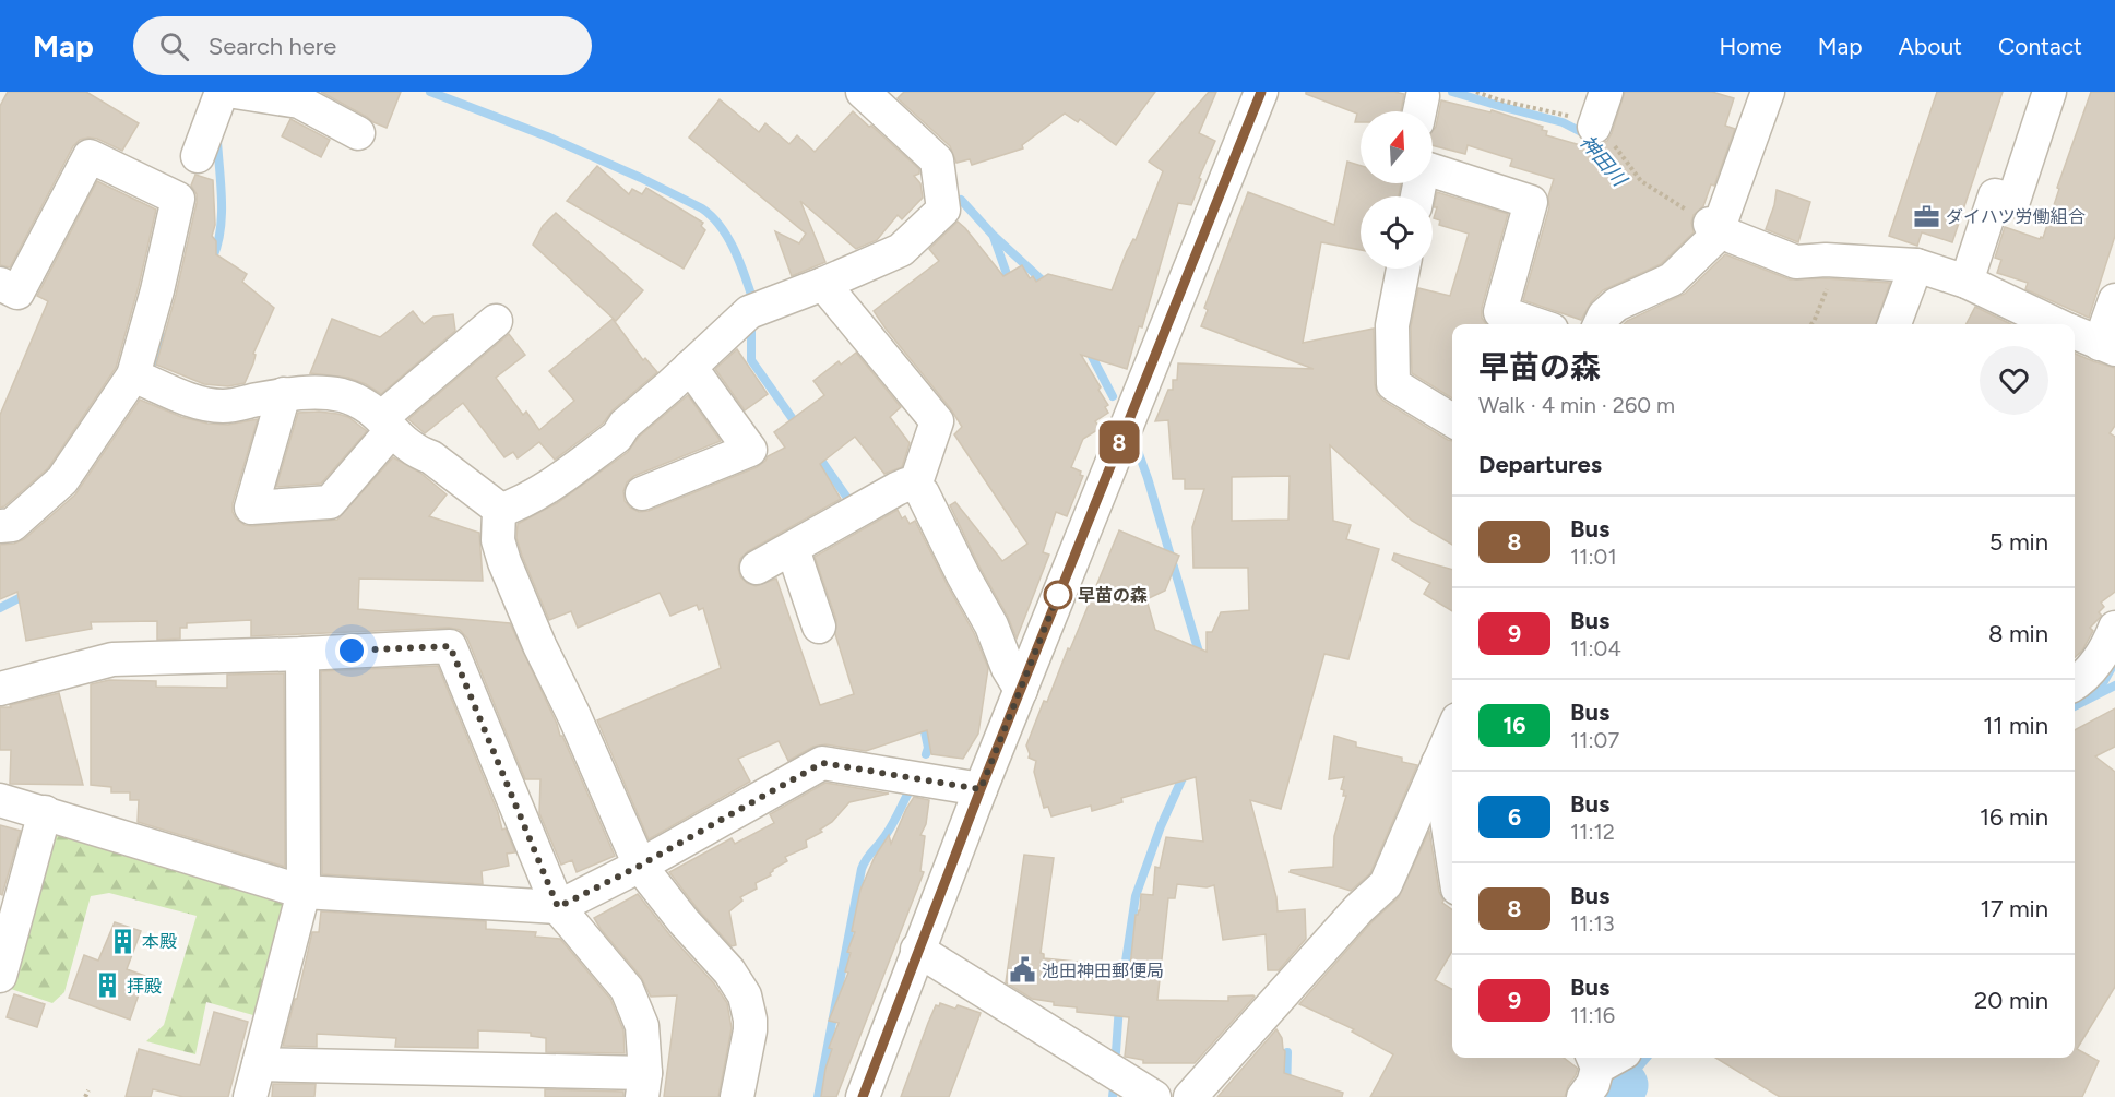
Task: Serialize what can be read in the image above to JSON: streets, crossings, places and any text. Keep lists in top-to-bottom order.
{
  "water": ["神田川"],
  "places": {
    "office": ["ダイハツ労働組合"],
    "other": ["早苗の森"],
    "building": ["本殿", "拝殿"],
    "public building": ["池田神田郵便局"]
  },
  "lines": ["bus line 8"],
  "north": "top",
  "page": {
    "header": "Map",
    "search": "Search here",
    "nav": [
      "Home",
      "Map",
      "About",
      "Contact"
    ],
    "on_map": "8",
    "heading": [
      ["早苗の森", "Walk · 4 min · 260 m"],
      "Departures"
    ],
    "list": [
      {
        "mark": "8",
        "name": "Bus",
        "note": "11:01",
        "value": "5 min"
      },
      {
        "mark": "9",
        "name": "Bus",
        "note": "11:04",
        "value": "8 min"
      },
      {
        "mark": "16",
        "name": "Bus",
        "note": "11:07",
        "value": "11 min"
      },
      {
        "mark": "6",
        "name": "Bus",
        "note": "11:12",
        "value": "16 min"
      },
      {
        "mark": "8",
        "name": "Bus",
        "note": "11:13",
        "value": "17 min"
      },
      {
        "mark": "9",
        "name": "Bus",
        "note": "11:16",
        "value": "20 min"
      }
    ]
  }
}
